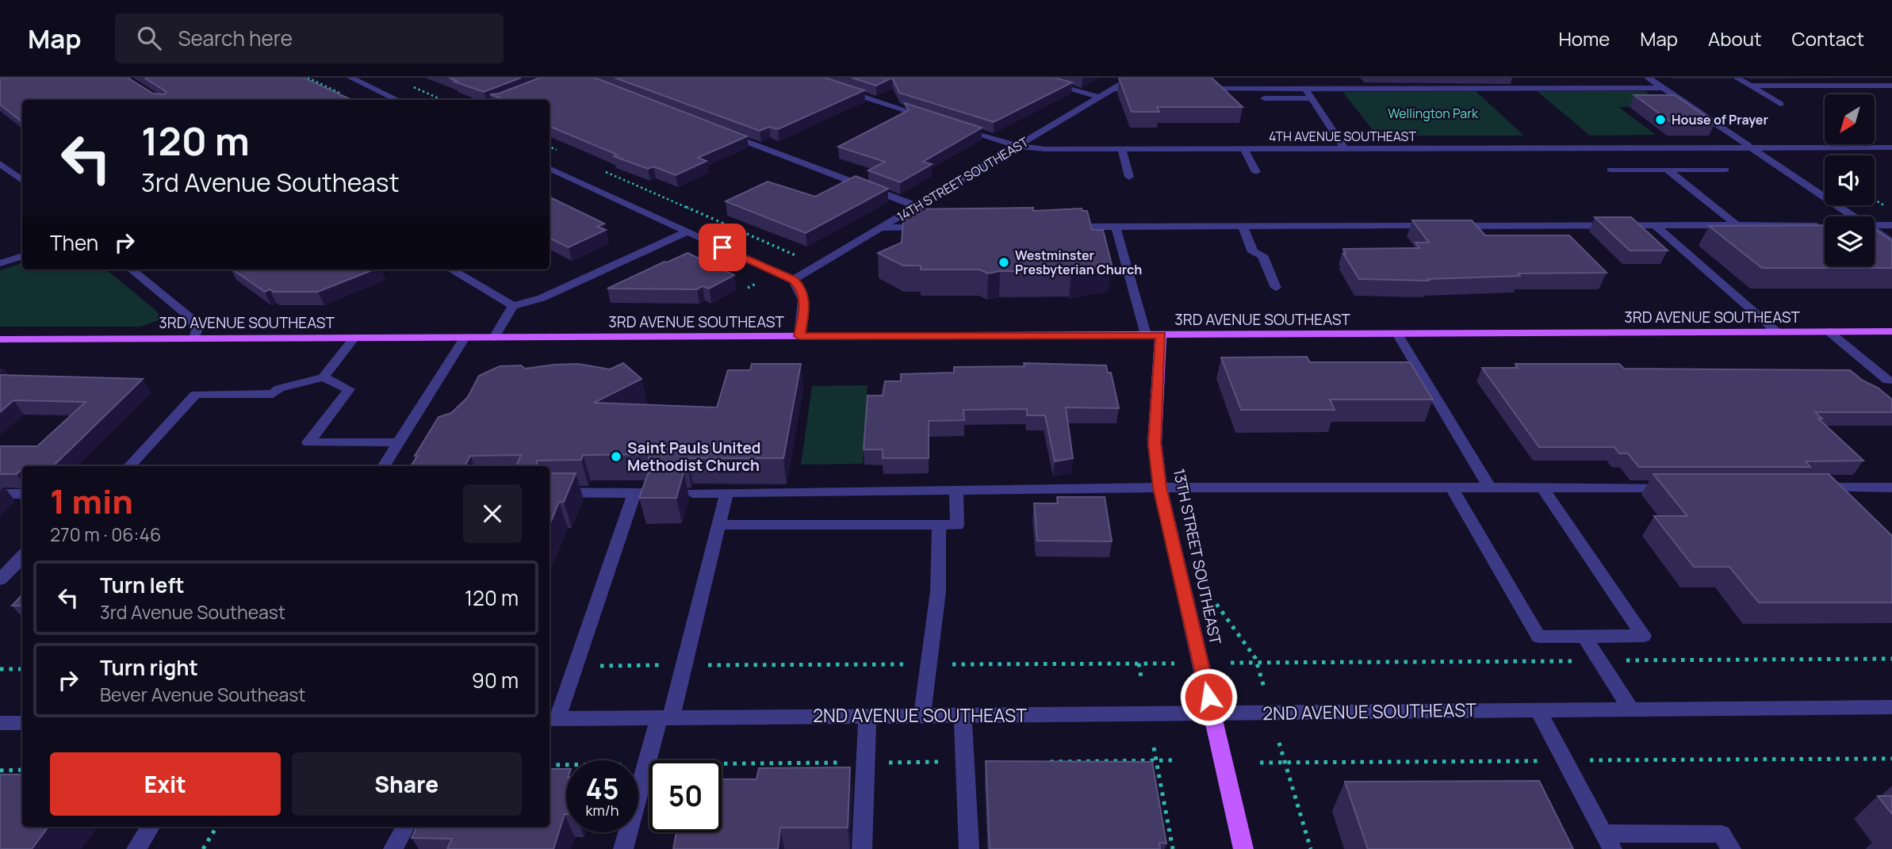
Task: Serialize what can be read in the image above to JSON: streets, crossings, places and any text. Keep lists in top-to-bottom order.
{
  "streets": {
    "main road": ["3RD AVENUE SOUTHEAST", "13TH STREET SOUTHEAST"],
    "street": ["4TH AVENUE SOUTHEAST", "14TH STREET SOUTHEAST", "2ND AVENUE SOUTHEAST"]
  },
  "crossings": [
    ["4TH AVENUE SOUTHEAST", "14TH STREET SOUTHEAST"],
    ["3RD AVENUE SOUTHEAST", "13TH STREET SOUTHEAST"],
    ["13TH STREET SOUTHEAST", "2ND AVENUE SOUTHEAST"]
  ],
  "parks": ["Wellington Park"],
  "places": ["House of Prayer", "Westminster Presbyterian Church", "Saint Pauls United Methodist Church"],
  "north": "bottom left",
  "page": {
    "header": "Map",
    "search": "Search here",
    "nav": [
      "Home",
      "Map",
      "About",
      "Contact"
    ],
    "turn": ["120 m", "3rd Avenue Southeast"],
    "then": "Then",
    "heading": ["1 min", "270 m · 06:46"],
    "list": [
      {
        "name": "Turn left",
        "note": "3rd Avenue Southeast",
        "value": "120 m"
      },
      {
        "name": "Turn right",
        "note": "Bever Avenue Southeast",
        "value": "90 m"
      }
    ],
    "buttons": ["Exit", "Share"],
    "speed": "45 km/h",
    "limit": "50"
  }
}
